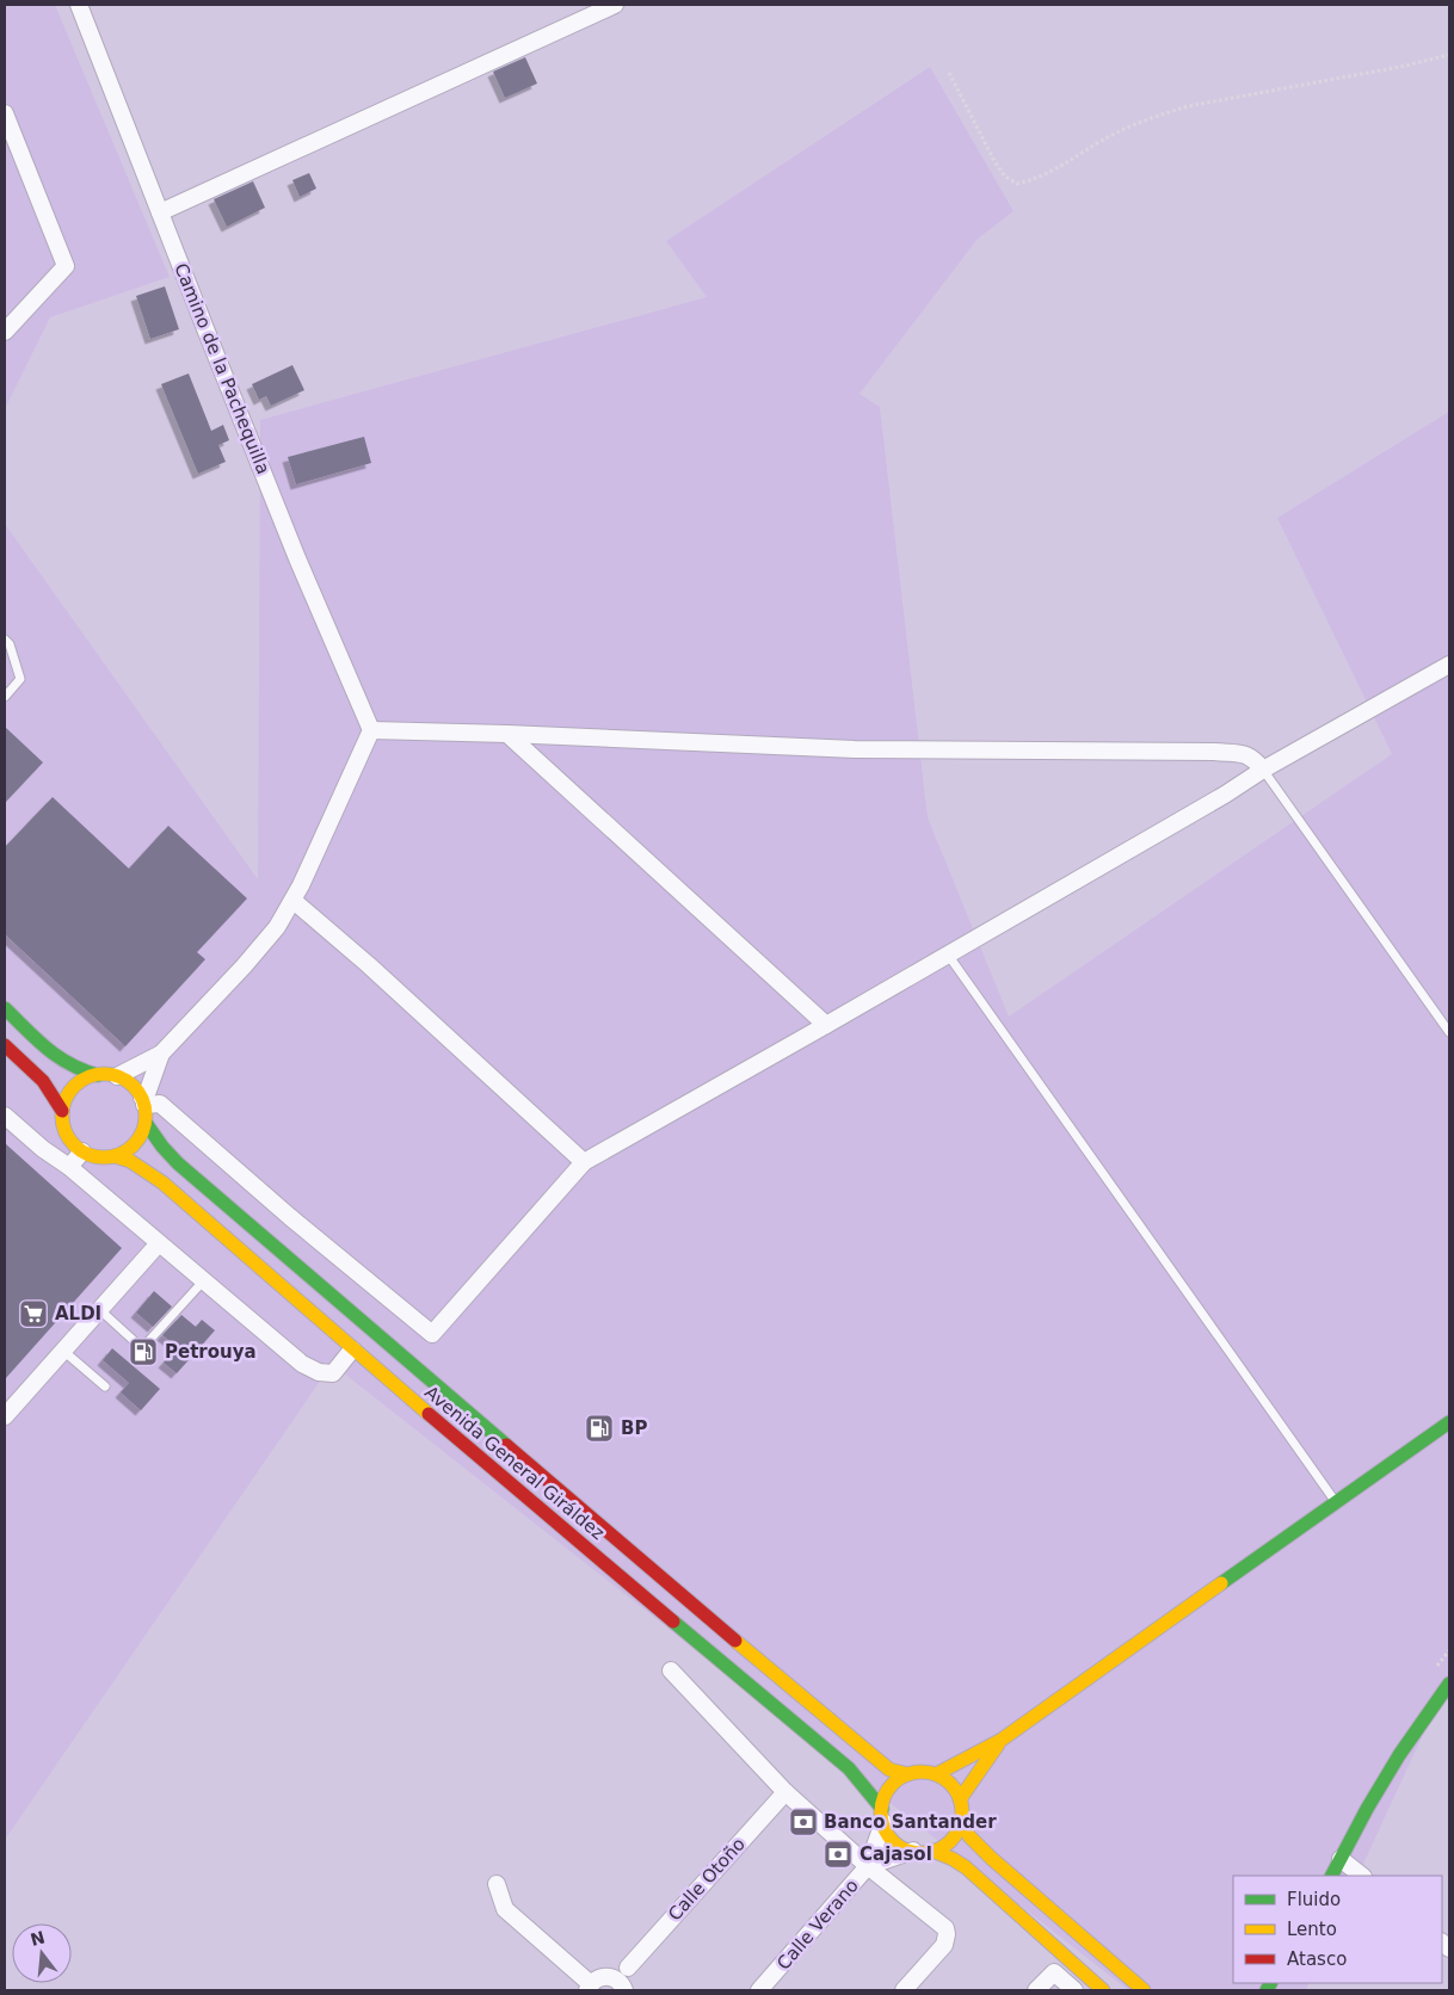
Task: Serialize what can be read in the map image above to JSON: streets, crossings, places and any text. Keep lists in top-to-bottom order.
{
  "streets": {
    "main road": ["Avenida General Giráldez"],
    "street": ["Camino de la Pachequilla", "Calle Otoño", "Calle Verano"]
  },
  "crossings": [
    ["Avenida General Giráldez", "Calle Verano"]
  ],
  "places": {
    "supermarket": ["ALDI"],
    "fuel station": ["Petrouya", "BP"],
    "bank": ["Banco Santander", "Cajasol"]
  },
  "legend": ["Fluido", "Lento", "Atasco"],
  "north": "top"
}
